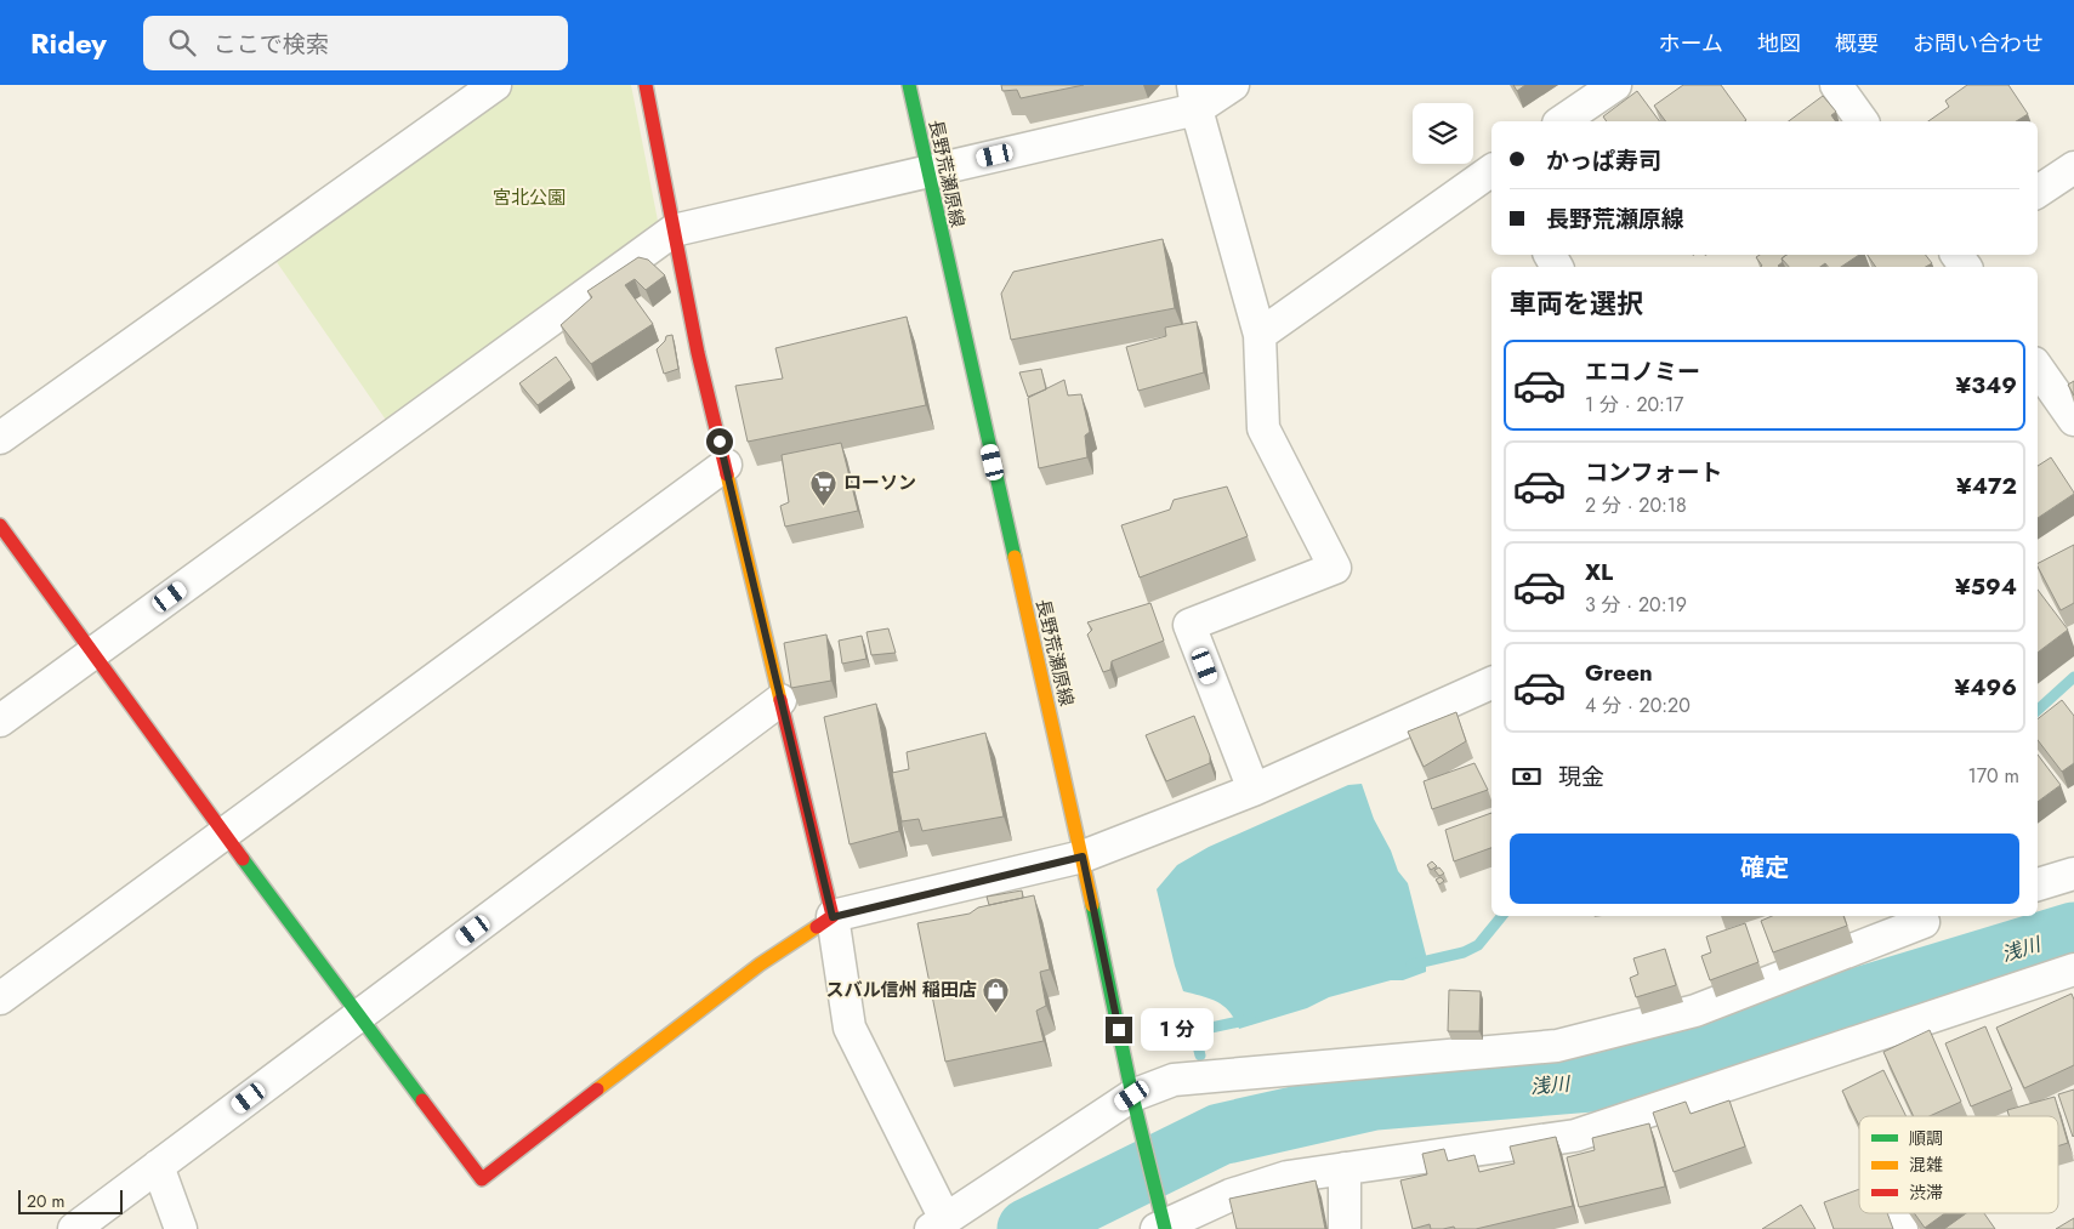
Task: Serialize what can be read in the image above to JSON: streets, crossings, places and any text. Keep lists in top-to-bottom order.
{
  "streets": {
    "street": ["長野荒瀬原線"]
  },
  "water": ["浅川"],
  "parks": ["宮北公園"],
  "places": {
    "supermarket": ["ローソン"],
    "shop": ["スバル信州 稲田店"]
  },
  "legend": ["順調", "混雑", "渋滞"],
  "scale_bar": "20 m",
  "page": {
    "header": "Ridey",
    "search": "ここで検索",
    "nav": [
      "ホーム",
      "地図",
      "概要",
      "お問い合わせ"
    ],
    "banner": ["かっぱ寿司", "長野荒瀬原線"],
    "heading": "車両を選択",
    "list": [
      {
        "name": "エコノミー",
        "note": "1 分 · 20:17",
        "value": "¥349"
      },
      {
        "name": "コンフォート",
        "note": "2 分 · 20:18",
        "value": "¥472"
      },
      {
        "name": "XL",
        "note": "3 分 · 20:19",
        "value": "¥594"
      },
      {
        "name": "Green",
        "note": "4 分 · 20:20",
        "value": "¥496"
      }
    ],
    "pay": ["現金", "170 m"],
    "buttons": "確定",
    "bubble": "1 分",
    "scale": "20 m"
  }
}
